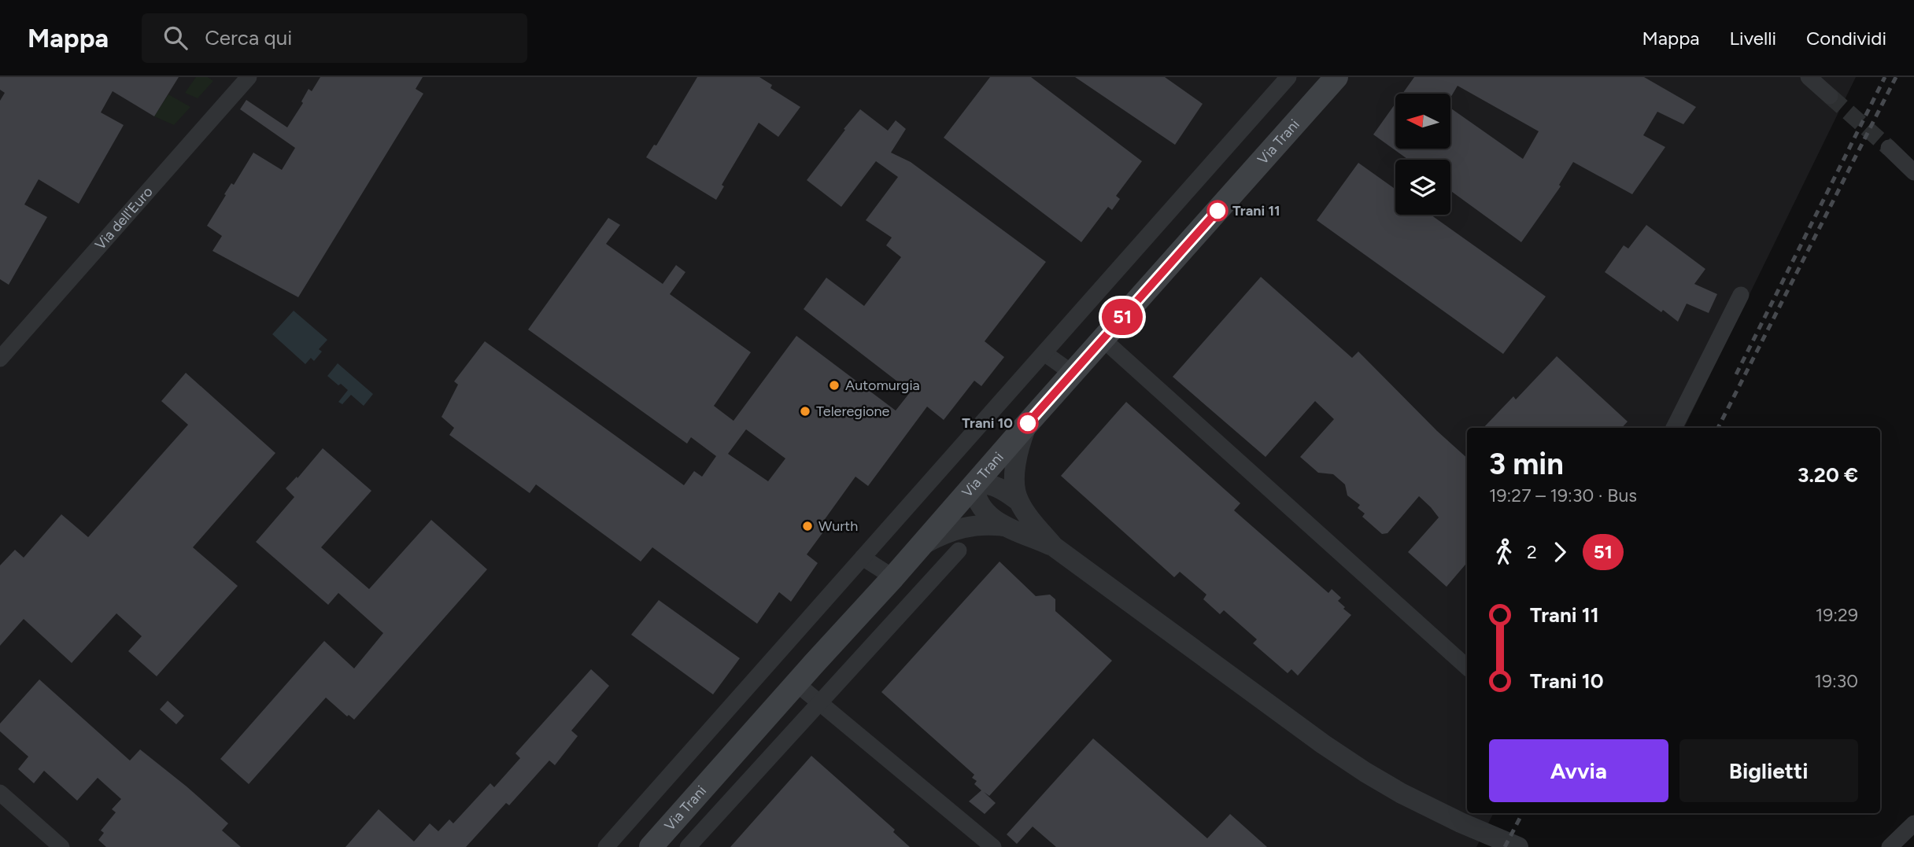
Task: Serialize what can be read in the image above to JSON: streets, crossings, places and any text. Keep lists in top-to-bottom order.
{
  "streets": {
    "main road": ["Via Trani"],
    "street": ["Via dell'Euro"]
  },
  "places": [
    "Trani 11",
    "Automurgia",
    "Teleregione",
    "Trani 10",
    "Wurth"
  ],
  "lines": ["bus line 51"],
  "north": "left",
  "page": {
    "header": "Mappa",
    "search": "Cerca qui",
    "nav": ["Mappa", "Livelli", "Condividi"],
    "on_map": "51",
    "heading": ["3 min", "19:27 – 19:30 · Bus", "3.20 €"],
    "legs": ["2", "51"],
    "list": [
      {
        "name": "Trani 11",
        "value": "19:29"
      },
      {
        "name": "Trani 10",
        "value": "19:30"
      }
    ],
    "buttons": ["Avvia", "Biglietti"]
  }
}
